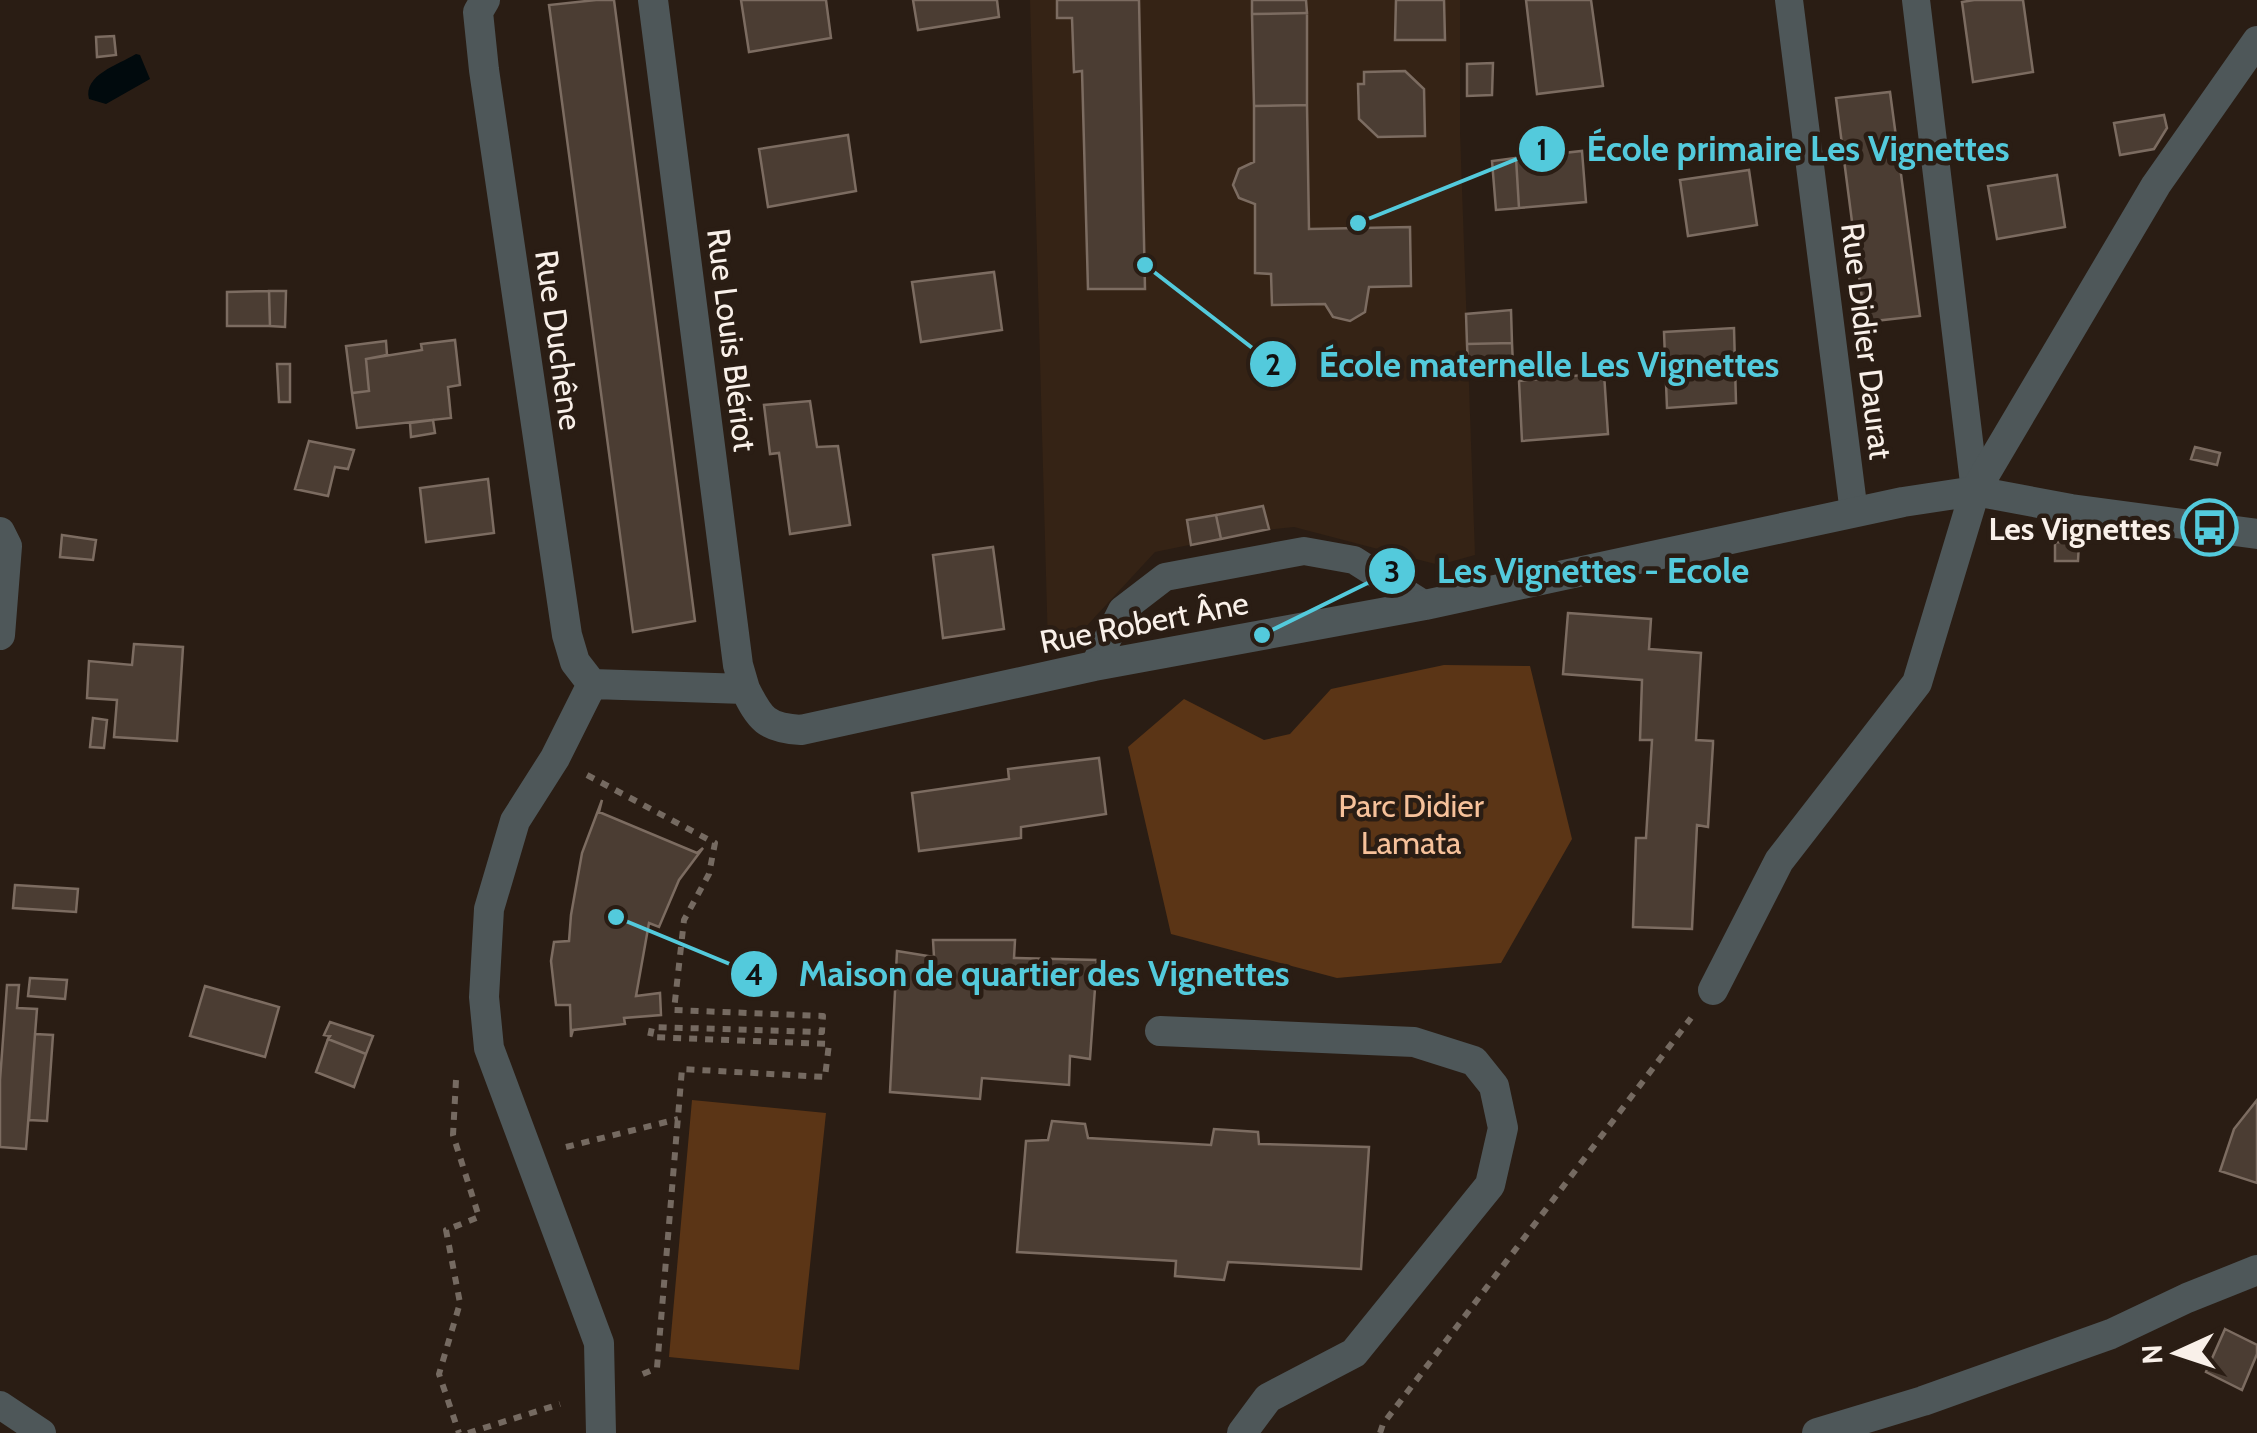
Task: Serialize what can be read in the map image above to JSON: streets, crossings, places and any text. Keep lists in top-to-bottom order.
{
  "streets": {
    "street": ["Rue Duchêne", "Rue Louis Blériot", "Rue Robert Âne"],
    "lane": ["Rue Didier Daurat"]
  },
  "crossings": [
    ["Rue Louis Blériot", "Rue Robert Âne"],
    ["Rue Didier Daurat", "Rue Robert Âne"]
  ],
  "parks": ["Parc Didier Lamata"],
  "places": {
    "other": [
      "École primaire Les Vignettes",
      "École maternelle Les Vignettes",
      "Les Vignettes - Ecole",
      "Maison de quartier des Vignettes"
    ],
    "bus stop": ["Les Vignettes"]
  },
  "north": "left"
}
